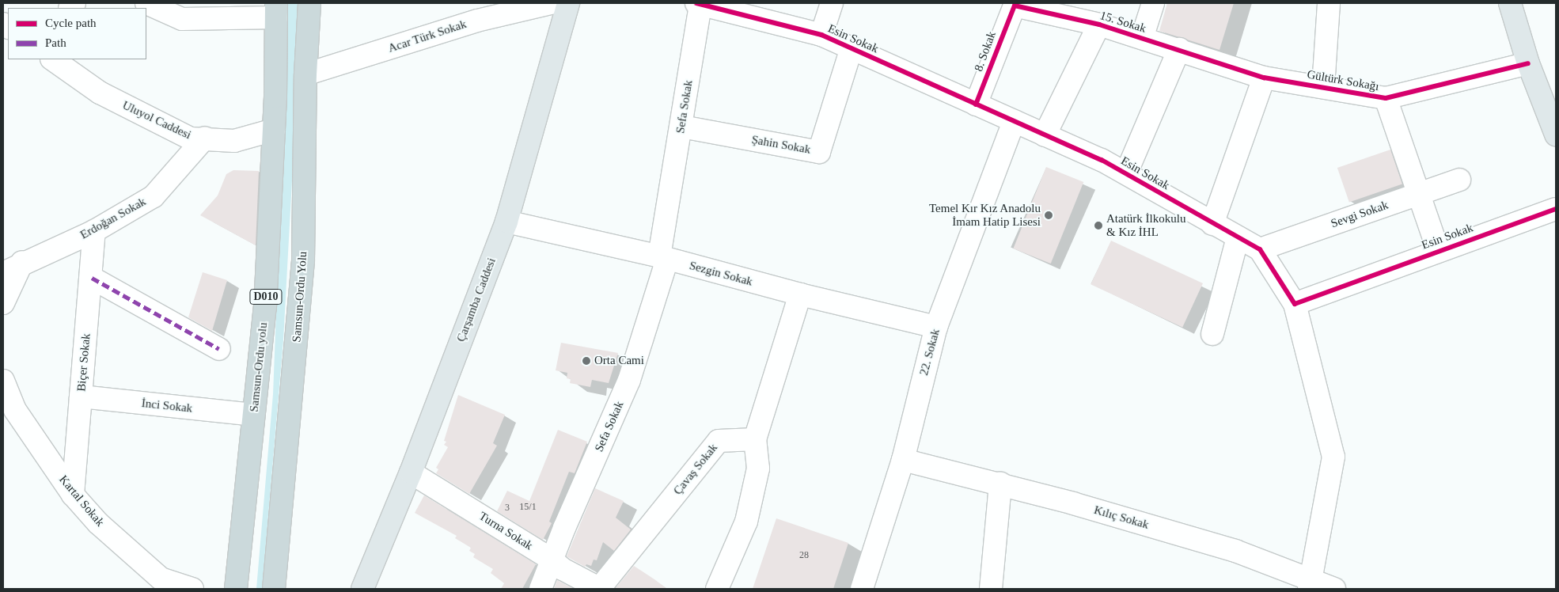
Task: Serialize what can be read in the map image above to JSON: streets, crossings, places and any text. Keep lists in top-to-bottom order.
{
  "streets": {
    "highway": ["D010", "Samsun-Ordu Yolu", "Samsun-Ordu yolu"],
    "main road": ["Çarşamba Caddesi"],
    "street": [
      "15. Sokak",
      "Acar Türk Sokak",
      "Esin Sokak",
      "8. Sokak",
      "Gültürk Sokağı",
      "Sefa Sokak",
      "Uluyol Caddesi",
      "Şahin Sokak",
      "Sevgi Sokak",
      "Erdoğan Sokak",
      "Sezgin Sokak",
      "22. Sokak",
      "Biçer Sokak",
      "İnci Sokak",
      "Çavaş Sokak",
      "Kartal Sokak",
      "Kılıç Sokak",
      "Turna Sokak"
    ]
  },
  "crossings": [
    ["15. Sokak", "8. Sokak"],
    ["15. Sokak", "Gültürk Sokağı"],
    ["Acar Türk Sokak", "Samsun-Ordu Yolu"],
    ["Esin Sokak", "8. Sokak"],
    ["Esin Sokak", "Sefa Sokak"],
    ["Esin Sokak", "Şahin Sokak"],
    ["Esin Sokak", "Sevgi Sokak"],
    ["Esin Sokak", "22. Sokak"],
    ["Sefa Sokak", "Şahin Sokak"],
    ["Sefa Sokak", "Sezgin Sokak"],
    ["Sefa Sokak", "Turna Sokak"],
    ["Uluyol Caddesi", "Erdoğan Sokak"],
    ["Uluyol Caddesi", "Samsun-Ordu yolu"],
    ["Erdoğan Sokak", "Biçer Sokak"],
    ["Sezgin Sokak", "Çarşamba Caddesi"],
    ["Sezgin Sokak", "22. Sokak"],
    ["Çarşamba Caddesi", "Turna Sokak"],
    ["22. Sokak", "Kılıç Sokak"],
    ["Biçer Sokak", "İnci Sokak"],
    ["Biçer Sokak", "Kartal Sokak"],
    ["Samsun-Ordu yolu", "İnci Sokak"],
    ["Çavaş Sokak", "Turna Sokak"]
  ],
  "places": ["Temel Kır Kız Anadolu İmam Hatip Lisesi", "Atatürk İlkokulu & Kız İHL", "Orta Cami"],
  "house_numbers": ["15/1", "3", "28"],
  "legend": ["Cycle path", "Path"]
}
